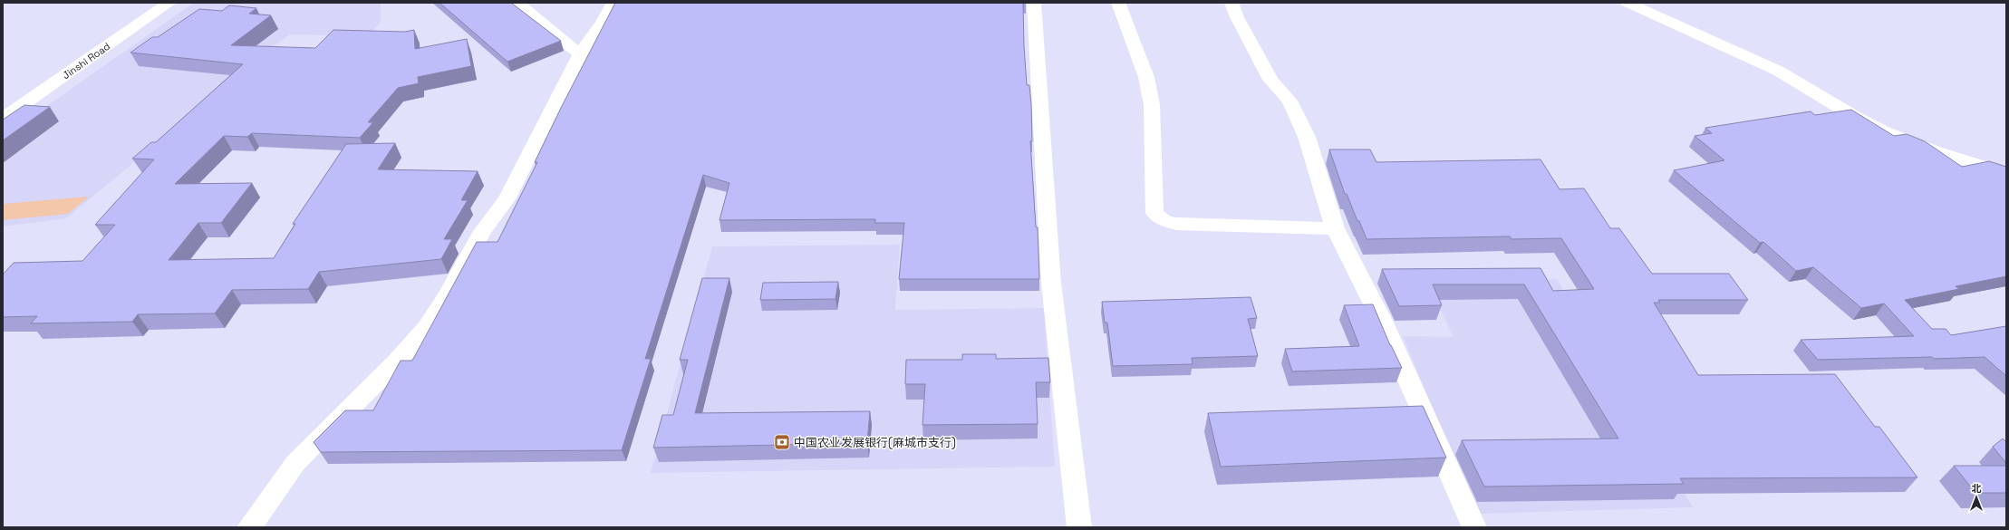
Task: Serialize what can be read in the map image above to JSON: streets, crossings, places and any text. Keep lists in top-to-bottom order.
{
  "streets": {
    "street": ["Jinshi Road"]
  },
  "places": {
    "bank": ["中国农业发展银行(麻城市支行)"]
  },
  "north": "top"
}
